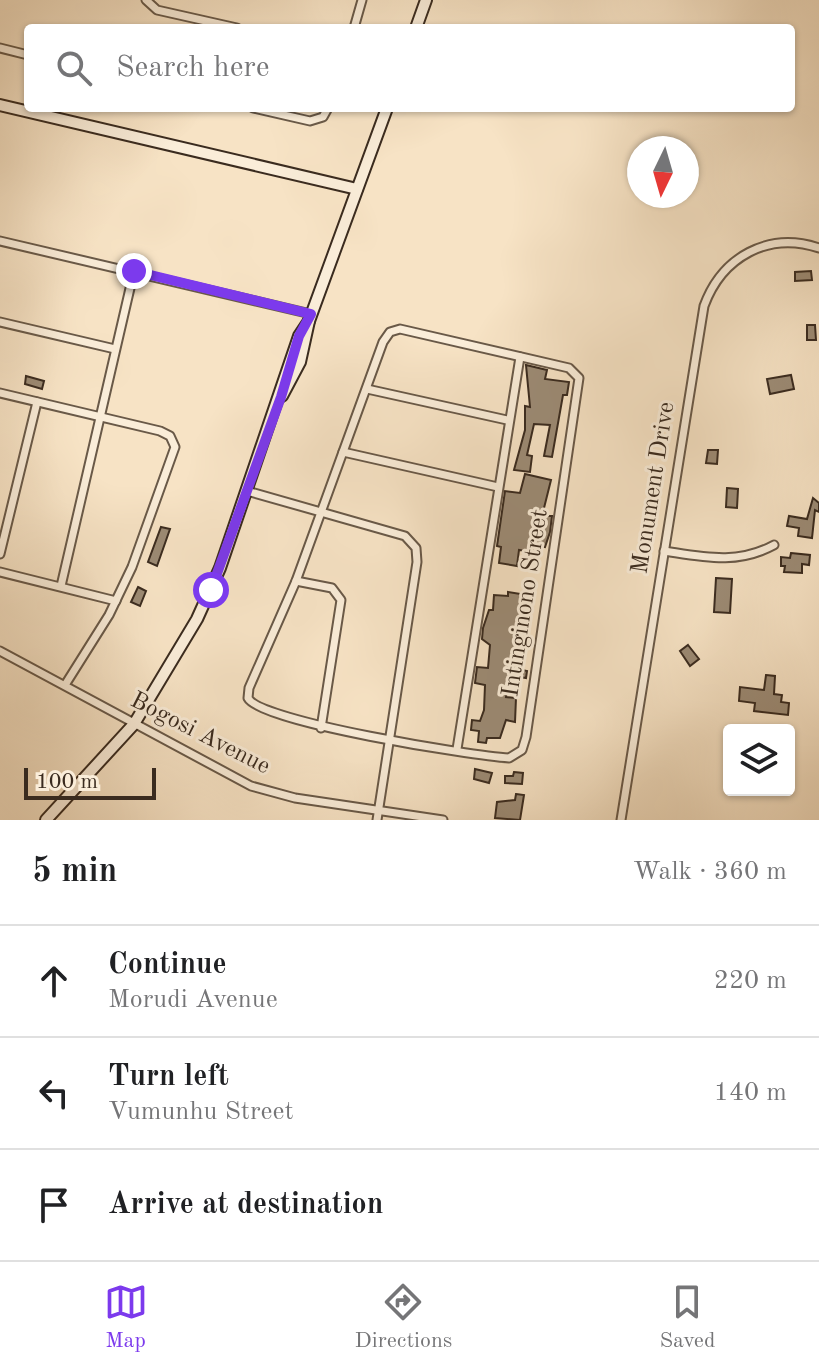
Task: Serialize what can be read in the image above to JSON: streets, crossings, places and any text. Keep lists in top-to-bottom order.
{
  "streets": {
    "street": ["Monument Drive", "Intinginono Street", "Bogosi Avenue"]
  },
  "scale_bar": "100 m",
  "north": "bottom",
  "page": {
    "search": "Search here",
    "scale": "100 m",
    "heading": ["5 min", "Walk · 360 m"],
    "list": [
      ["Continue", "Morudi Avenue", "220 m"],
      ["Turn left", "Vumunhu Street", "140 m"],
      "Arrive at destination"
    ],
    "nav": ["Map", "Directions", "Saved"]
  }
}
